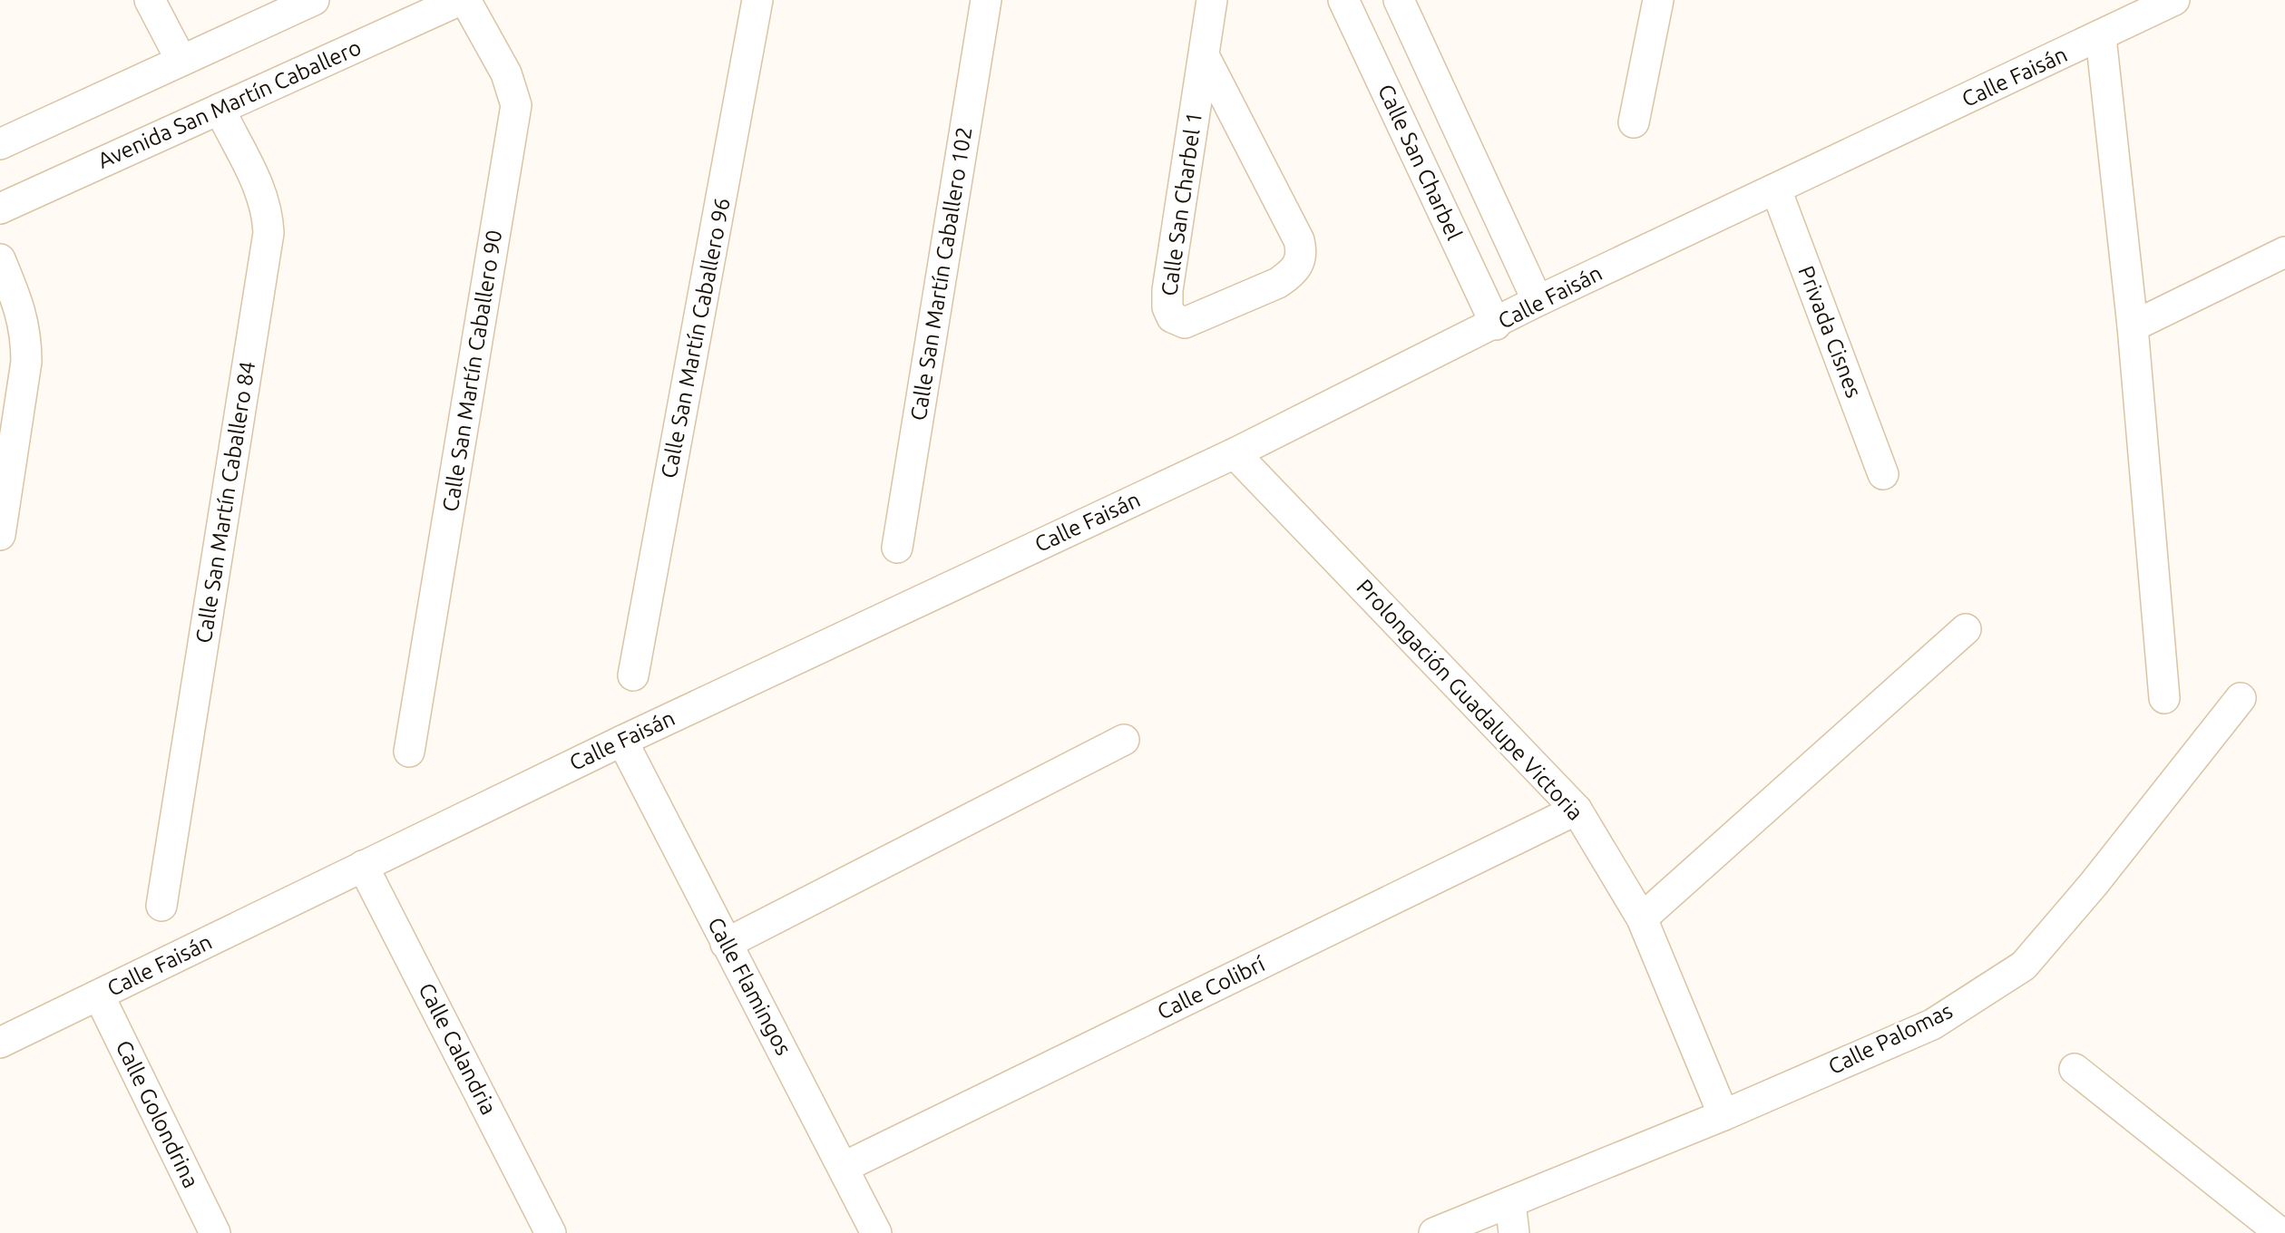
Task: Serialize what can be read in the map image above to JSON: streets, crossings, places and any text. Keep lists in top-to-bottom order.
{
  "streets": {
    "street": [
      "Calle Faisán",
      "Avenida San Martín Caballero",
      "Calle San Charbel",
      "Calle San Charbel 1",
      "Calle San Martín Caballero 102",
      "Privada Cisnes",
      "Calle San Martín Caballero 96",
      "Calle San Martín Caballero 90",
      "Calle San Martín Caballero 84",
      "Prolongación Guadalupe Victoria",
      "Calle Flamingos",
      "Calle Colibrí",
      "Calle Palomas",
      "Calle Calandria",
      "Calle Golondrina"
    ]
  },
  "crossings": [
    ["Calle Faisán", "Calle San Charbel"],
    ["Calle Faisán", "Privada Cisnes"],
    ["Calle Faisán", "Prolongación Guadalupe Victoria"],
    ["Calle Faisán", "Calle Flamingos"],
    ["Calle Faisán", "Calle Calandria"],
    ["Calle Faisán", "Calle Golondrina"],
    ["Avenida San Martín Caballero", "Calle San Martín Caballero 84"],
    ["Prolongación Guadalupe Victoria", "Calle Colibrí"],
    ["Prolongación Guadalupe Victoria", "Calle Palomas"],
    ["Calle Flamingos", "Calle Colibrí"]
  ]
}
